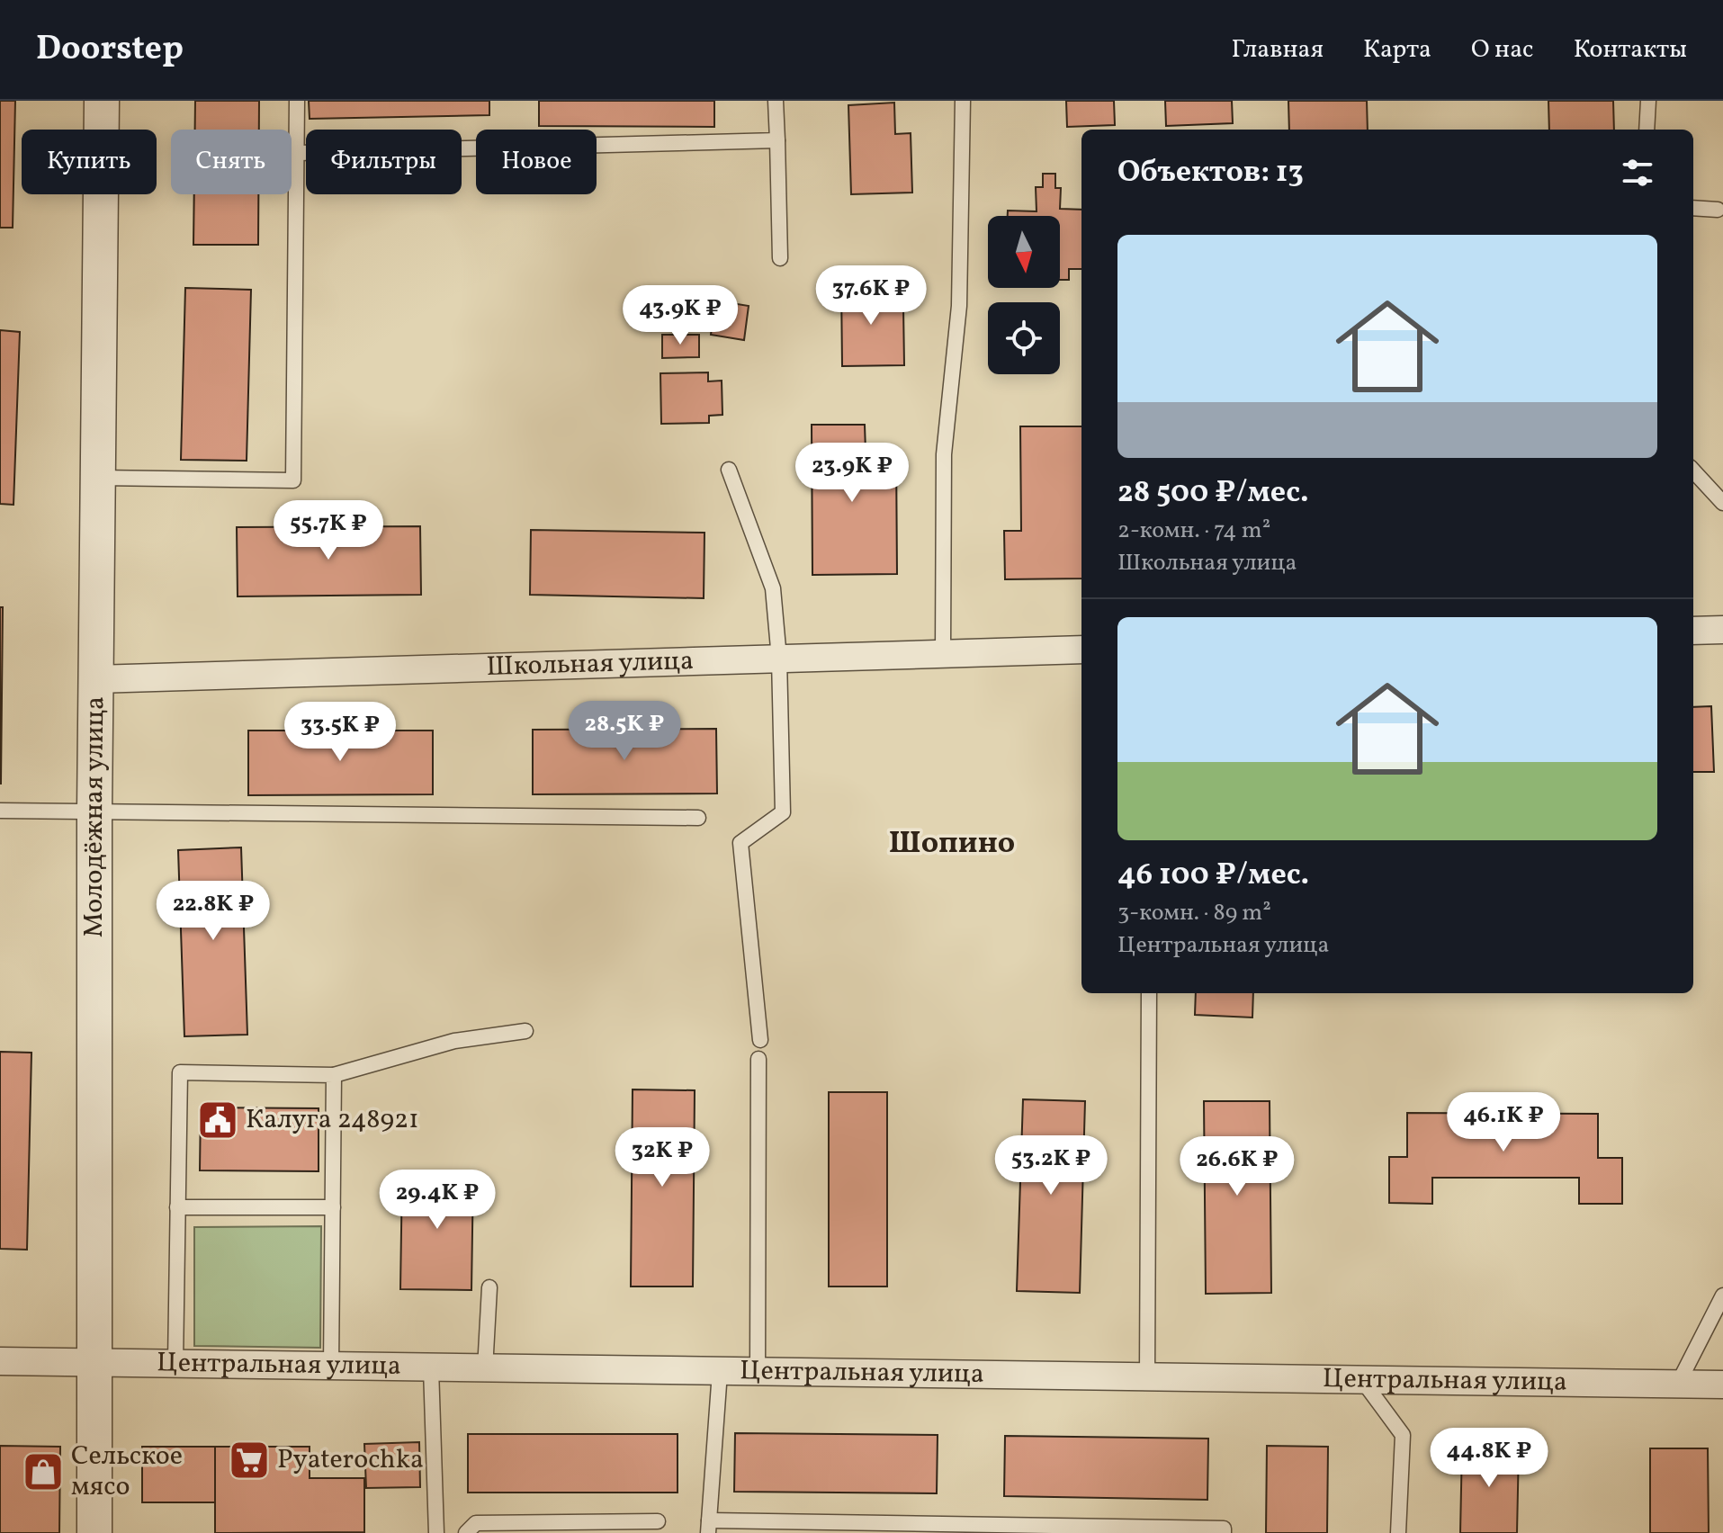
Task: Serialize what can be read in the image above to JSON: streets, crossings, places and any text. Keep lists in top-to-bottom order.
{
  "streets": {
    "street": ["Школьная улица", "Молодёжная улица", "Центральная улица"]
  },
  "crossings": [
    ["Школьная улица", "Молодёжная улица"],
    ["Молодёжная улица", "Центральная улица"]
  ],
  "districts": ["Шопино"],
  "places": {
    "public building": ["Калуга 248921"],
    "supermarket": ["Pyaterochka"],
    "shop": ["Сельское мясо"]
  },
  "north": "bottom",
  "page": {
    "header": "Doorstep",
    "nav": [
      "Главная",
      "Карта",
      "О нас",
      "Контакты"
    ],
    "chip": [
      "Купить",
      "Снять",
      "Фильтры",
      "Новое"
    ],
    "heading": "Объектов: 13",
    "list": [
      {
        "name": "28 500 ₽/мес.",
        "note": "2-комн. · 74 m² · Школьная улица"
      },
      {
        "name": "46 100 ₽/мес.",
        "note": "3-комн. · 89 m² · Центральная улица"
      }
    ],
    "price": [
      "37.6K ₽",
      "43.9K ₽",
      "23.9K ₽",
      "55.7K ₽",
      "28.5K ₽",
      "33.5K ₽",
      "22.8K ₽",
      "46.1K ₽",
      "32K ₽",
      "53.2K ₽",
      "26.6K ₽",
      "29.4K ₽",
      "44.8K ₽"
    ]
  }
}
